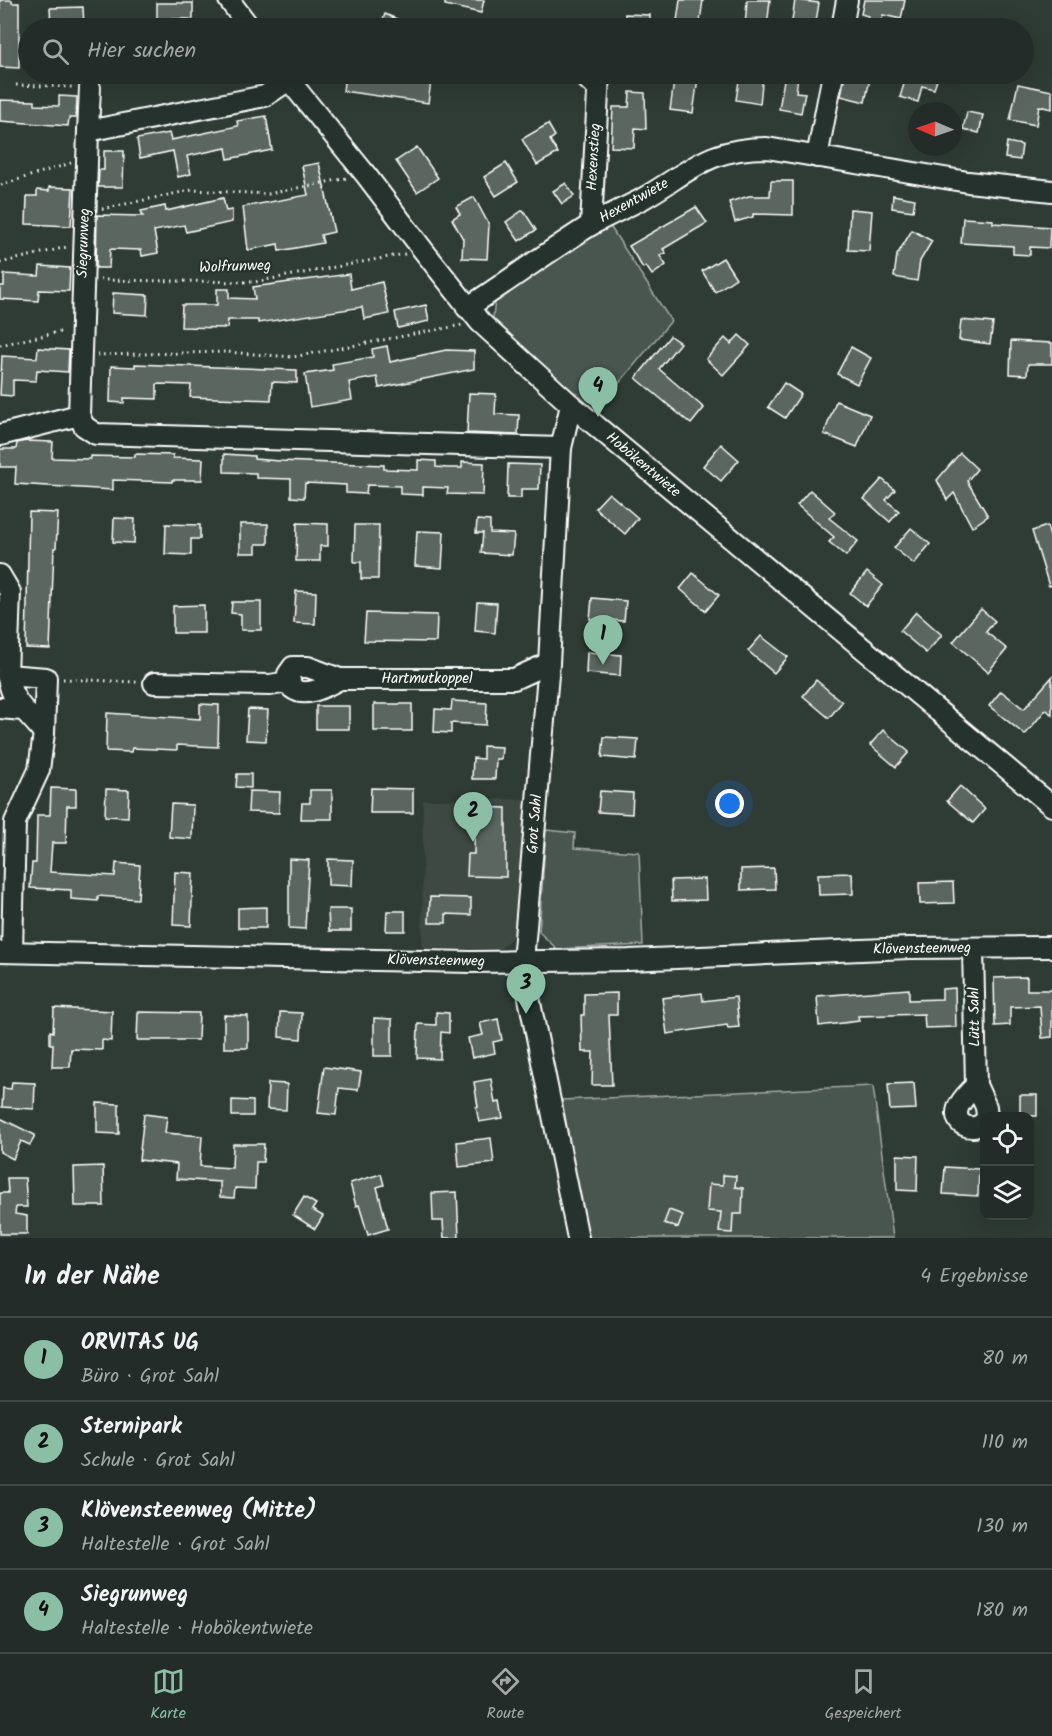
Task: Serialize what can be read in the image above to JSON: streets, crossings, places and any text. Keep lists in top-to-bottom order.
{
  "streets": {
    "street": [
      "Hexenstieg",
      "Hexentwiete",
      "Siegrunweg",
      "Hobökentwiete",
      "Hartmutkoppel",
      "Grot Sahl",
      "Klövensteenweg",
      "Lütt Sahl"
    ],
    "path": ["Wolfrunweg"]
  },
  "crossings": [
    ["Hexenstieg", "Hexentwiete"],
    ["Hexentwiete", "Hobökentwiete"],
    ["Siegrunweg", "Wolfrunweg"],
    ["Wolfrunweg", "Hobökentwiete"],
    ["Hobökentwiete", "Grot Sahl"],
    ["Hartmutkoppel", "Grot Sahl"],
    ["Grot Sahl", "Klövensteenweg"],
    ["Klövensteenweg", "Lütt Sahl"]
  ],
  "north": "left",
  "page": {
    "search": "Hier suchen",
    "pins": [
      "4",
      "1",
      "2",
      "3"
    ],
    "heading": ["In der Nähe", "4 Ergebnisse"],
    "list": [
      {
        "mark": "1",
        "name": "ORVITAS UG",
        "note": "Büro · Grot Sahl",
        "value": "80 m"
      },
      {
        "mark": "2",
        "name": "Sternipark",
        "note": "Schule · Grot Sahl",
        "value": "110 m"
      },
      {
        "mark": "3",
        "name": "Klövensteenweg (Mitte)",
        "note": "Haltestelle · Grot Sahl",
        "value": "130 m"
      },
      {
        "mark": "4",
        "name": "Siegrunweg",
        "note": "Haltestelle · Hobökentwiete",
        "value": "180 m"
      }
    ],
    "nav": ["Karte", "Route", "Gespeichert"]
  }
}
